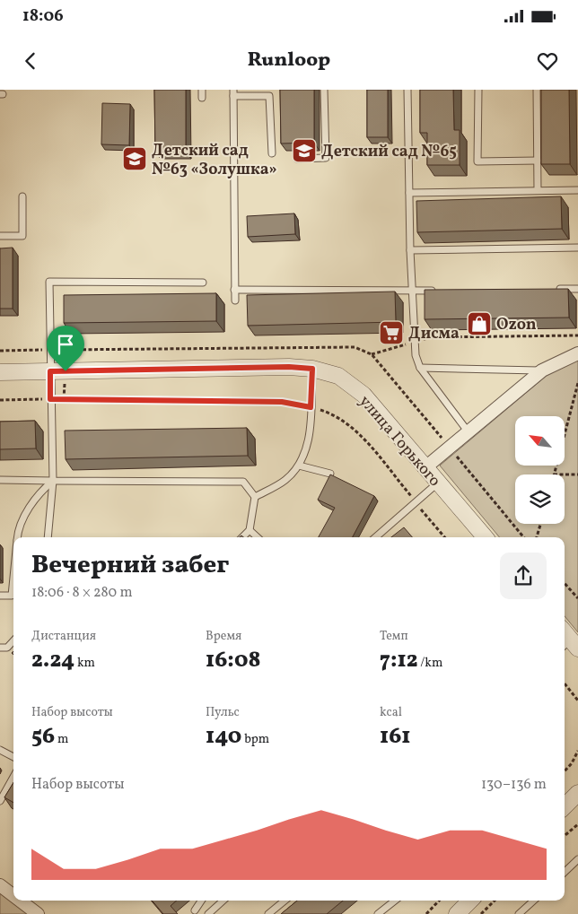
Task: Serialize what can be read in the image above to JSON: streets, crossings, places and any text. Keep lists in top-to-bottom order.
{
  "streets": {
    "street": ["улица Горького"]
  },
  "places": {
    "school or university": ["Детский сад №65", "Детский сад №63 «Золушка»"],
    "shop": ["Ozon"],
    "supermarket": ["Дисма"]
  },
  "north": "top left",
  "page": {
    "status": "18:06",
    "header": "Runloop",
    "heading": ["Вечерний забег", "18:06 · 8 × 280 m"],
    "stats": [
      ["Дистанция", "2.24 km"],
      ["Время", "16:08"],
      ["Темп", "7:12 /km"],
      ["Набор высоты", "56 m"],
      ["Пульс", "140 bpm"],
      ["kcal", "161"]
    ],
    "chart": ["Набор высоты", "130–136 m"]
  }
}
